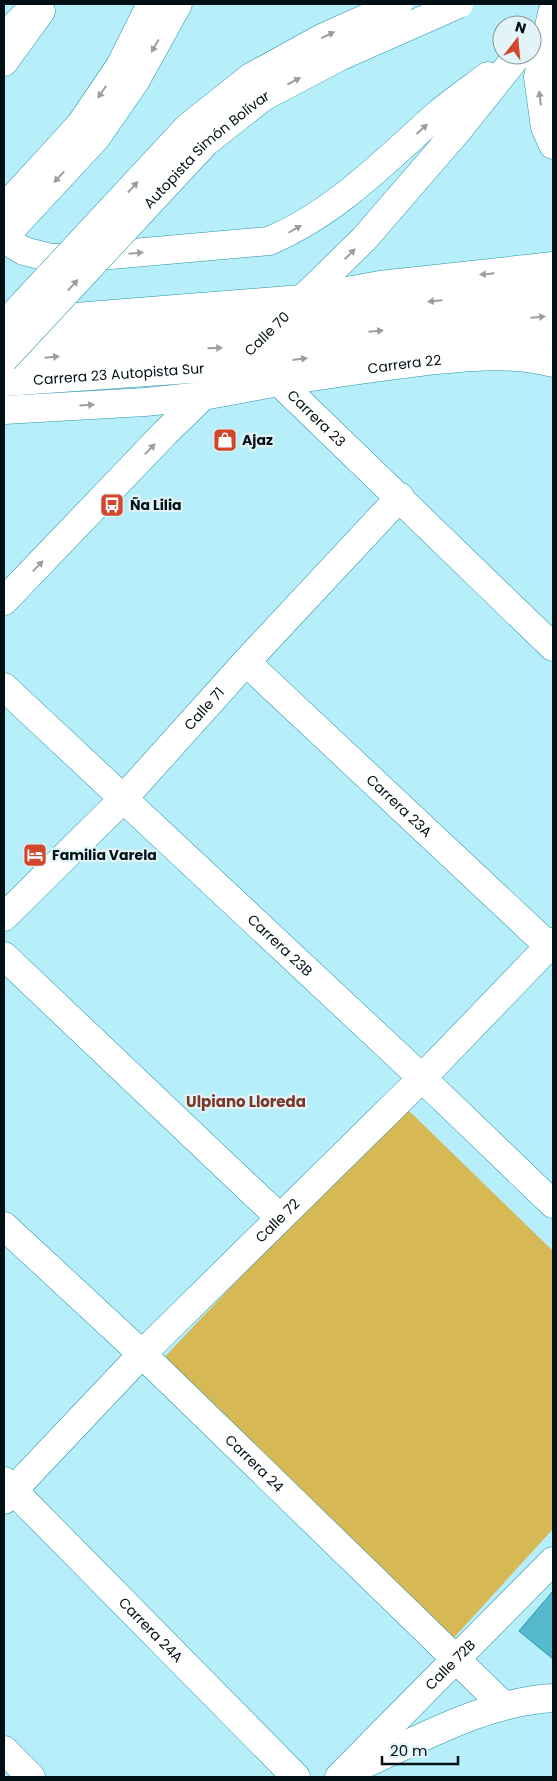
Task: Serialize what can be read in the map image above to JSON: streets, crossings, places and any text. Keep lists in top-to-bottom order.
{
  "streets": {
    "main road": [
      "Autopista Simón Bolívar",
      "Calle 70",
      "Carrera 22",
      "Carrera 23 Autopista Sur",
      "Carrera 23",
      "Calle 71",
      "Carrera 23A",
      "Carrera 23B",
      "Calle 72",
      "Carrera 24",
      "Carrera 24A",
      "Calle 72B"
    ]
  },
  "crossings": [
    ["Calle 70", "Carrera 22"],
    ["Calle 70", "Carrera 23 Autopista Sur"],
    ["Calle 70", "Carrera 23"],
    ["Carrera 22", "Carrera 23"],
    ["Carrera 23 Autopista Sur", "Carrera 23"],
    ["Carrera 23", "Calle 71"],
    ["Calle 71", "Carrera 23A"],
    ["Calle 71", "Carrera 23B"],
    ["Carrera 23A", "Calle 72"],
    ["Carrera 23B", "Calle 72"],
    ["Calle 72", "Carrera 24"],
    ["Calle 72", "Carrera 24A"],
    ["Carrera 24", "Calle 72B"]
  ],
  "districts": ["Ulpiano Lloreda"],
  "places": {
    "shop": ["Ajaz"],
    "bus stop": ["Ña Lilia"],
    "hotel": ["Familia Varela"]
  },
  "scale_bar": "20 m",
  "north": "top"
}
